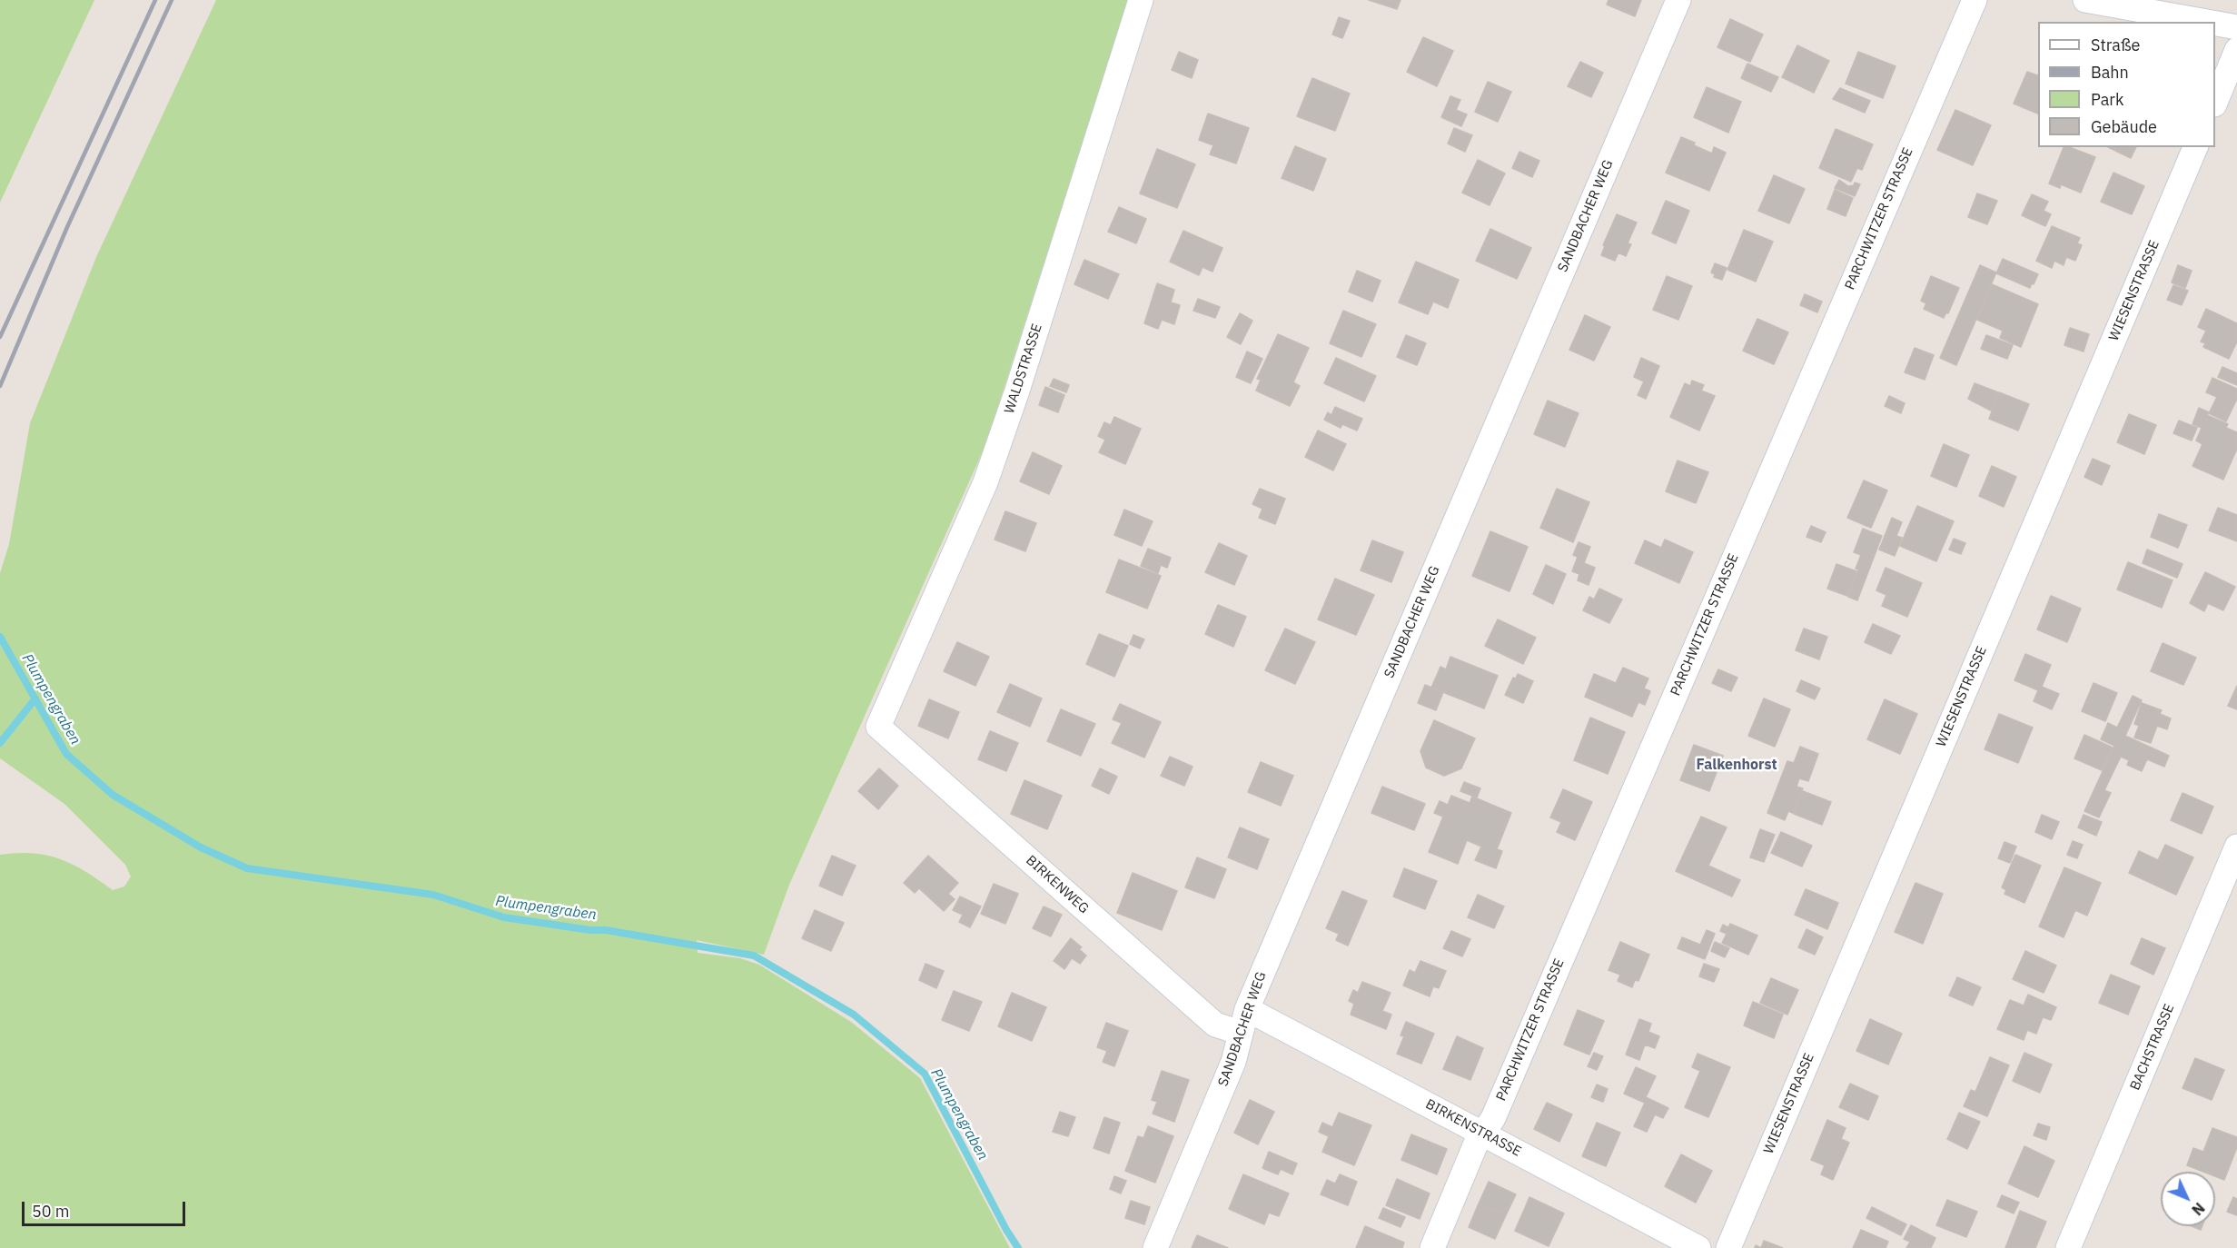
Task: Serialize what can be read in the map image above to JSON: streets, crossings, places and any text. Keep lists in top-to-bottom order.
{
  "streets": {
    "street": [
      "SANDBACHER WEG",
      "PARCHWITZER STRASSE",
      "WIESENSTRASSE",
      "WALDSTRASSE",
      "BIRKENWEG",
      "BACHSTRASSE",
      "BIRKENSTRASSE"
    ]
  },
  "crossings": [
    ["SANDBACHER WEG", "BIRKENWEG"],
    ["SANDBACHER WEG", "BIRKENSTRASSE"],
    ["PARCHWITZER STRASSE", "BIRKENSTRASSE"],
    ["WALDSTRASSE", "BIRKENWEG"]
  ],
  "districts": ["Falkenhorst"],
  "water": ["Plumpengraben"],
  "legend": [
    "Straße",
    "Bahn",
    "Park",
    "Gebäude"
  ],
  "scale_bar": "50 m",
  "north": "bottom right"
}
